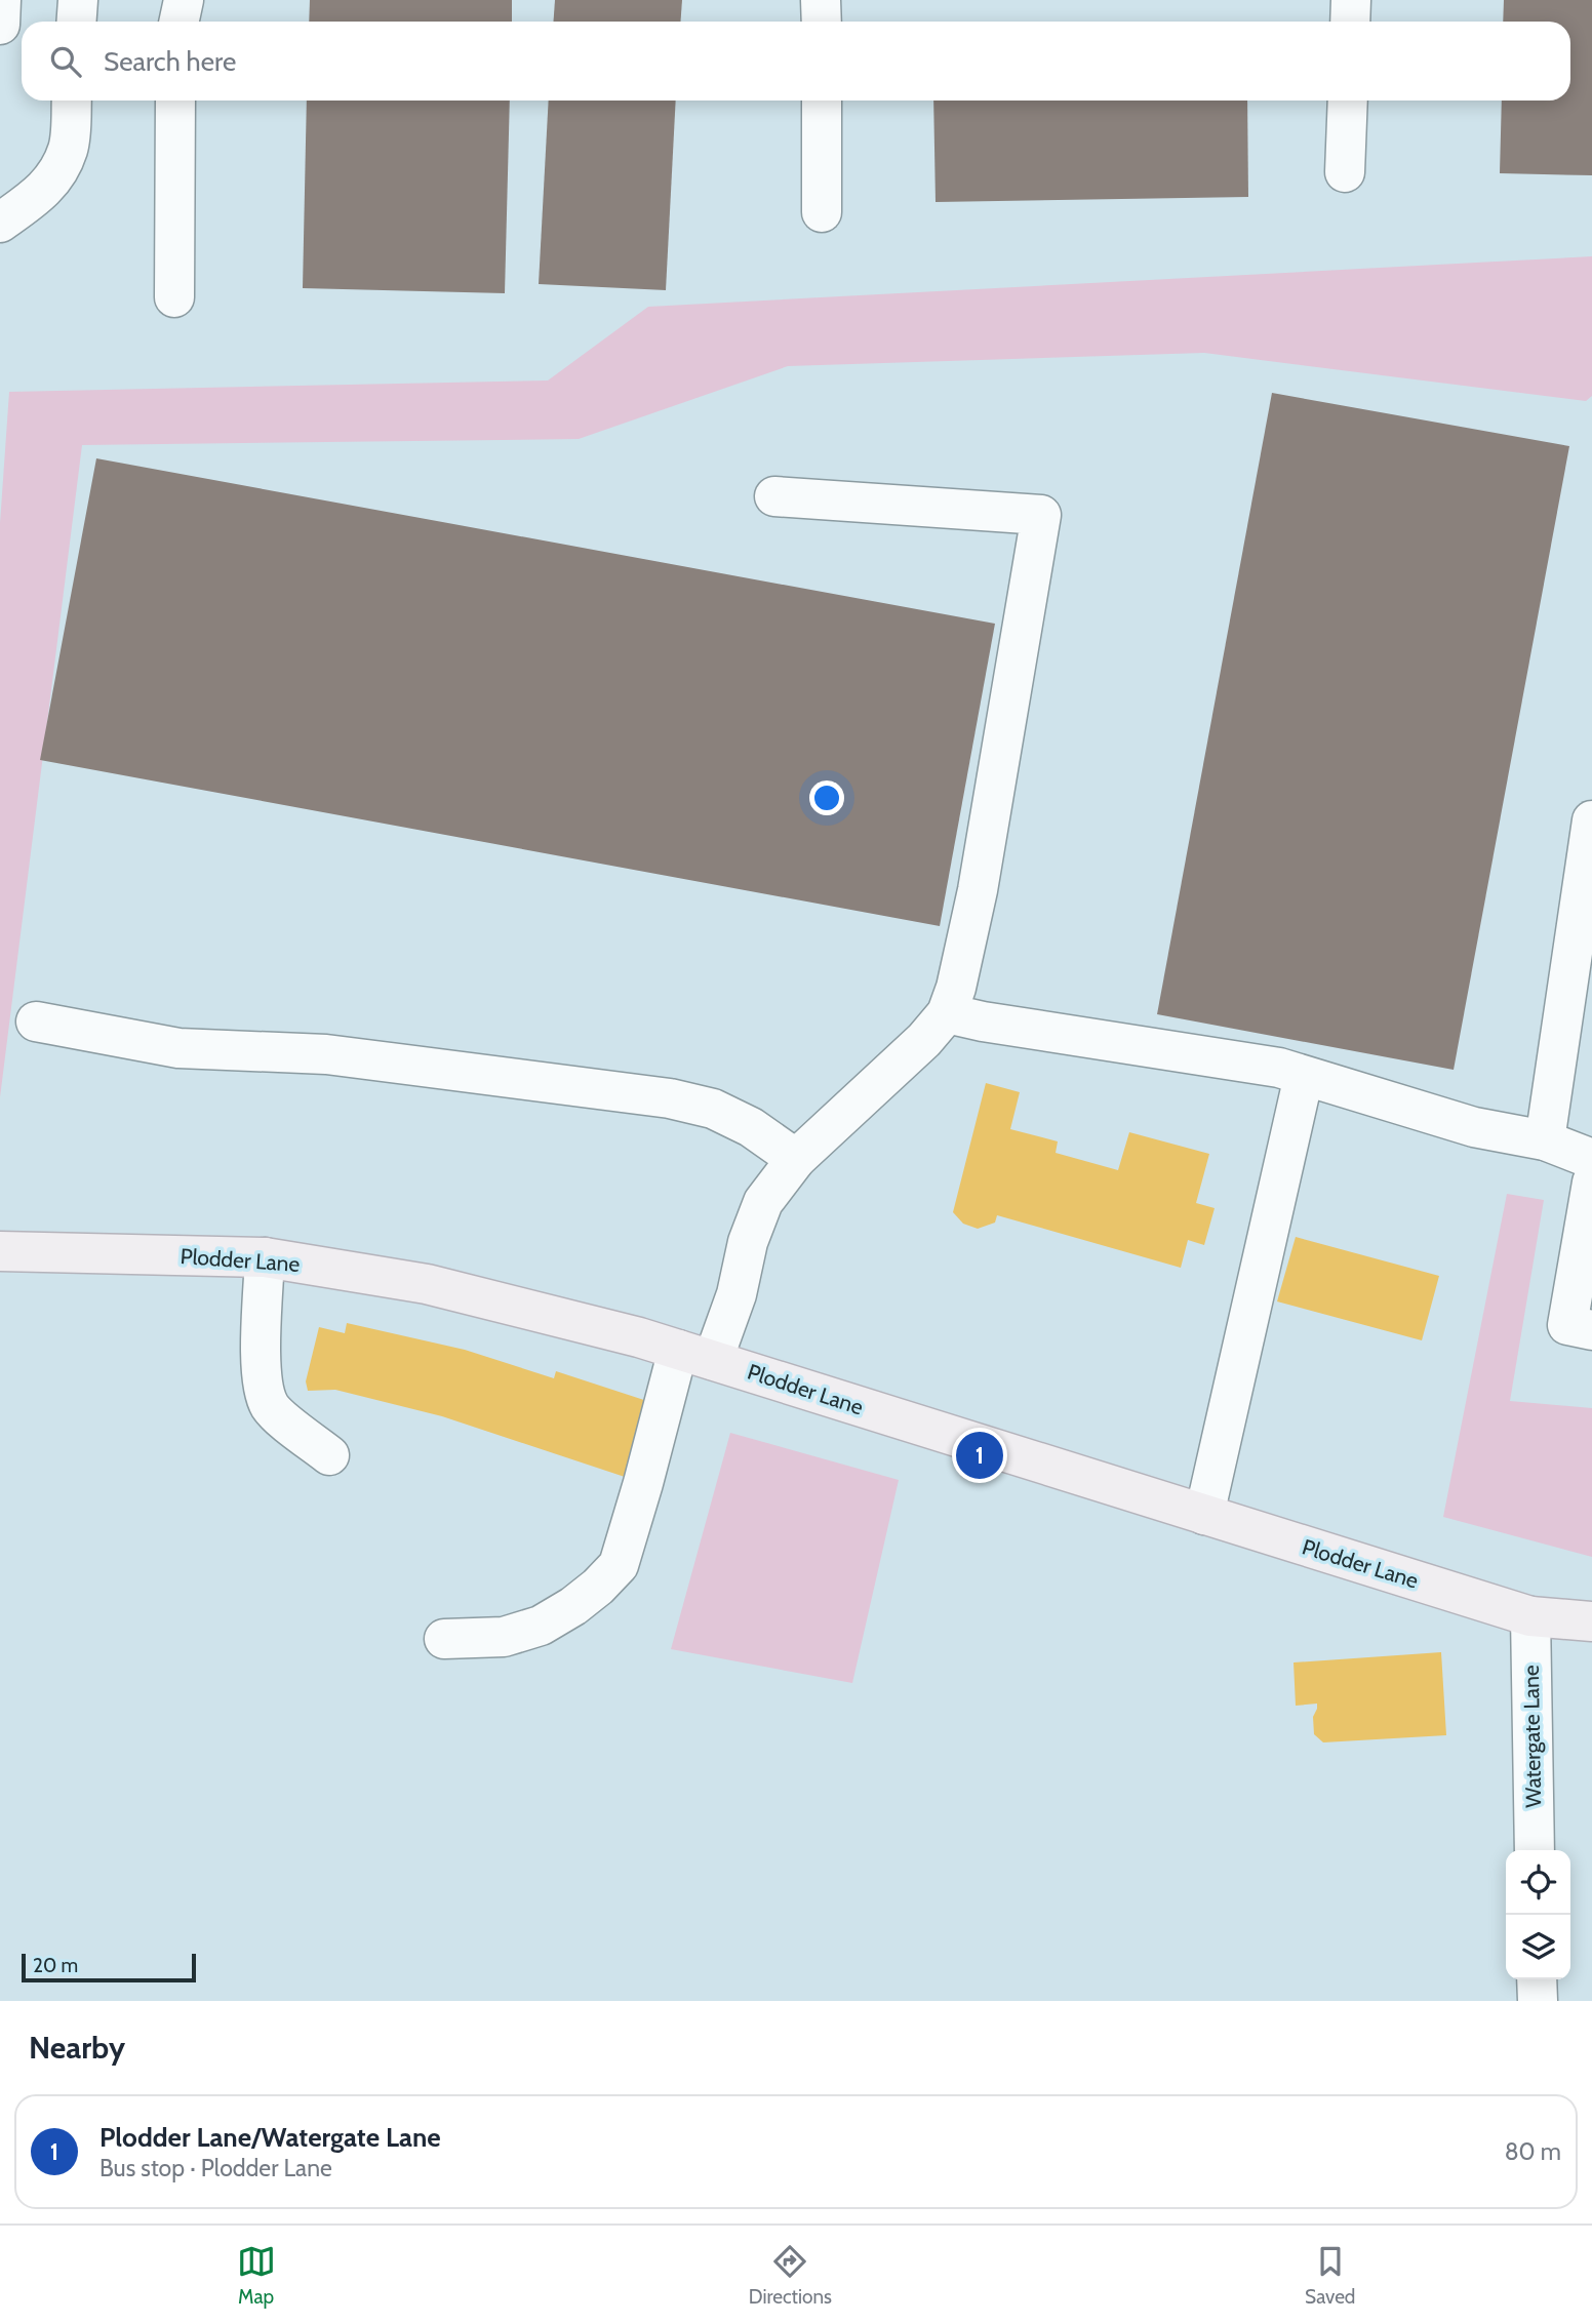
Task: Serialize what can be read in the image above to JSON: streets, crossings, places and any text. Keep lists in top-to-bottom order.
{
  "streets": {
    "main road": ["Plodder Lane"],
    "street": ["Watergate Lane"]
  },
  "crossings": [
    ["Plodder Lane", "Watergate Lane"]
  ],
  "scale_bar": "20 m",
  "page": {
    "search": "Search here",
    "pins": "1",
    "scale": "20 m",
    "heading": "Nearby",
    "list": [
      {
        "mark": "1",
        "name": "Plodder Lane/Watergate Lane",
        "note": "Bus stop · Plodder Lane",
        "value": "80 m"
      }
    ],
    "nav": ["Map", "Directions", "Saved"]
  }
}
